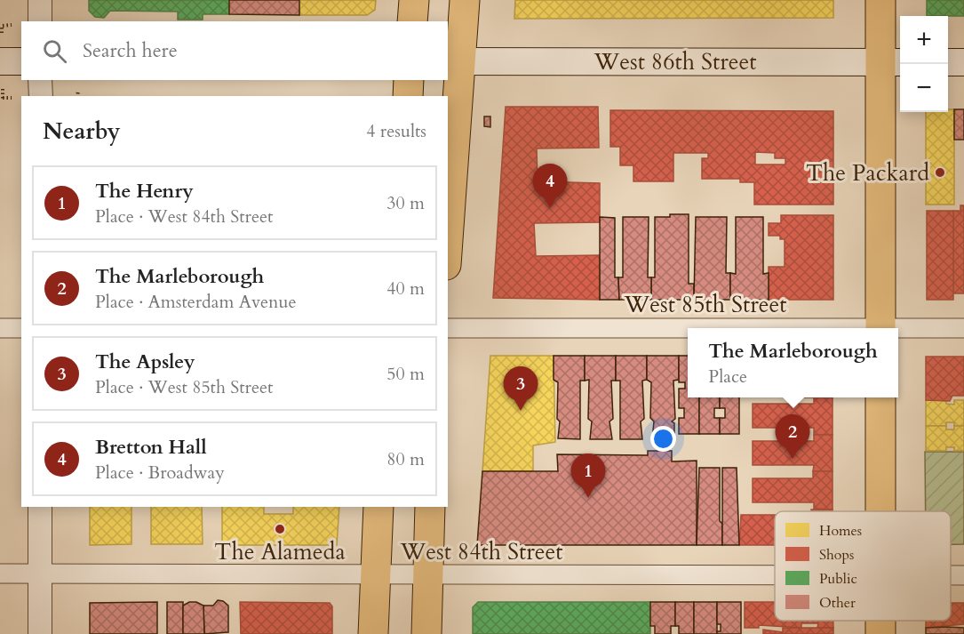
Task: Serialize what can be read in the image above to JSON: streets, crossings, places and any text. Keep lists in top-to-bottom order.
{
  "streets": {
    "main road": ["West 86th Street"],
    "street": ["West 85th Street", "West 84th Street"]
  },
  "places": ["The Packard", "The Alameda"],
  "legend": [
    "Homes",
    "Shops",
    "Public",
    "Other"
  ],
  "page": {
    "map_buttons": ["+", "−"],
    "search": "Search here",
    "heading": ["Nearby", "4 results"],
    "pins": [
      "4",
      "3",
      "2",
      "1"
    ],
    "list": [
      {
        "mark": "1",
        "name": "The Henry",
        "note": "Place · West 84th Street",
        "value": "30 m"
      },
      {
        "mark": "2",
        "name": "The Marleborough",
        "note": "Place · Amsterdam Avenue",
        "value": "40 m"
      },
      {
        "mark": "3",
        "name": "The Apsley",
        "note": "Place · West 85th Street",
        "value": "50 m"
      },
      {
        "mark": "4",
        "name": "Bretton Hall",
        "note": "Place · Broadway",
        "value": "80 m"
      }
    ],
    "popup": ["The Marleborough", "Place"]
  }
}
